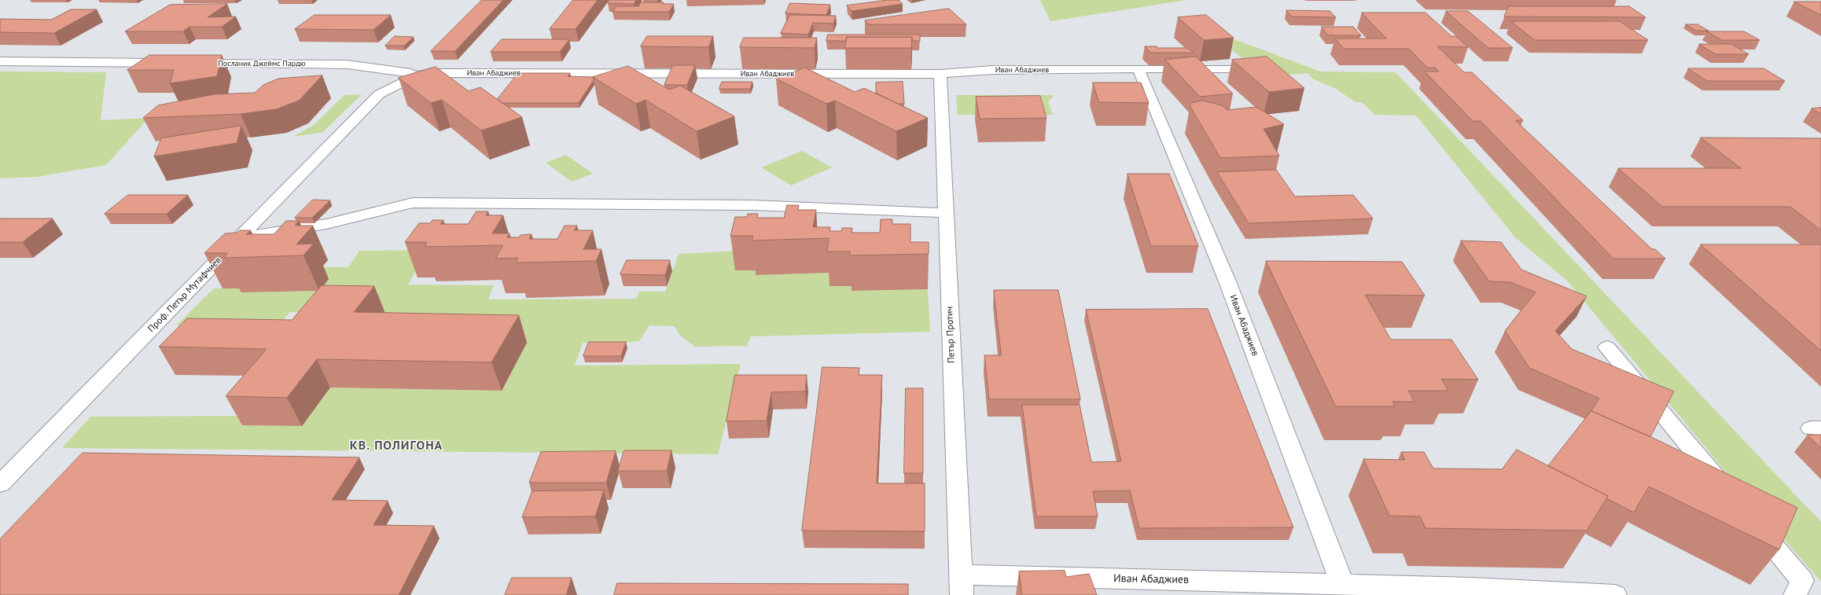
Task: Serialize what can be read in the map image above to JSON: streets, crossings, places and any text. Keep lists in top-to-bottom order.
{
  "streets": {
    "street": [
      "Посланик Джеймс Пардю",
      "Иван Абаджиев",
      "Проф. Петър Мутафчиев",
      "Петър Протич"
    ]
  },
  "crossings": [
    ["Иван Абаджиев", "Проф. Петър Мутафчиев"],
    ["Иван Абаджиев", "Петър Протич"]
  ],
  "districts": ["КВ. ПОЛИГОНА"]
}
